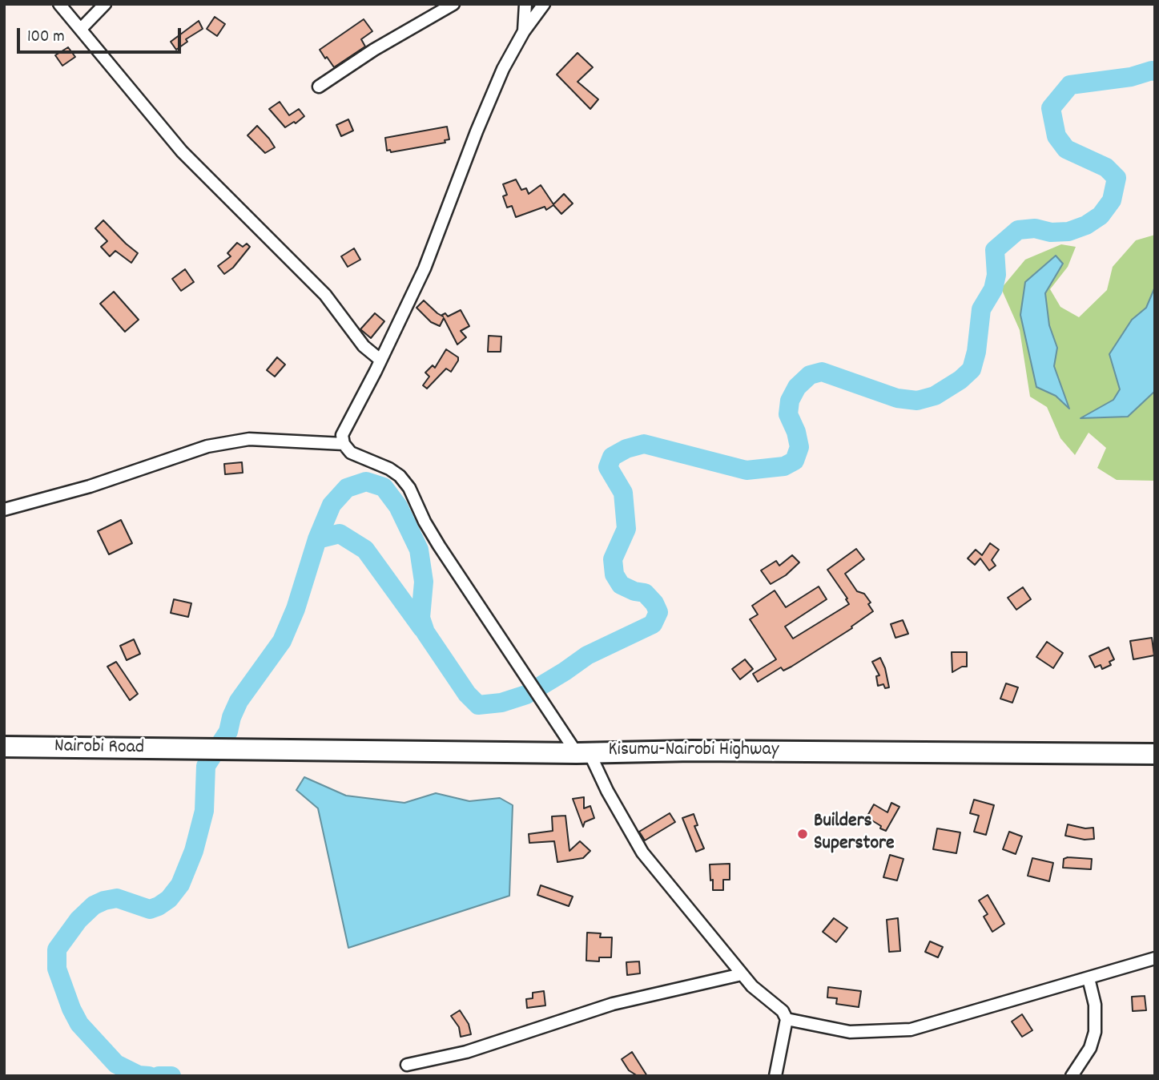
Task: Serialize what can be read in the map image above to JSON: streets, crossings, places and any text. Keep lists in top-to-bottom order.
{
  "streets": {
    "highway": ["Nairobi Road", "Kisumu-Nairobi Highway"]
  },
  "crossings": [
    ["Nairobi Road", "Kisumu-Nairobi Highway"]
  ],
  "places": ["Builders Superstore"],
  "scale_bar": "100 m"
}
